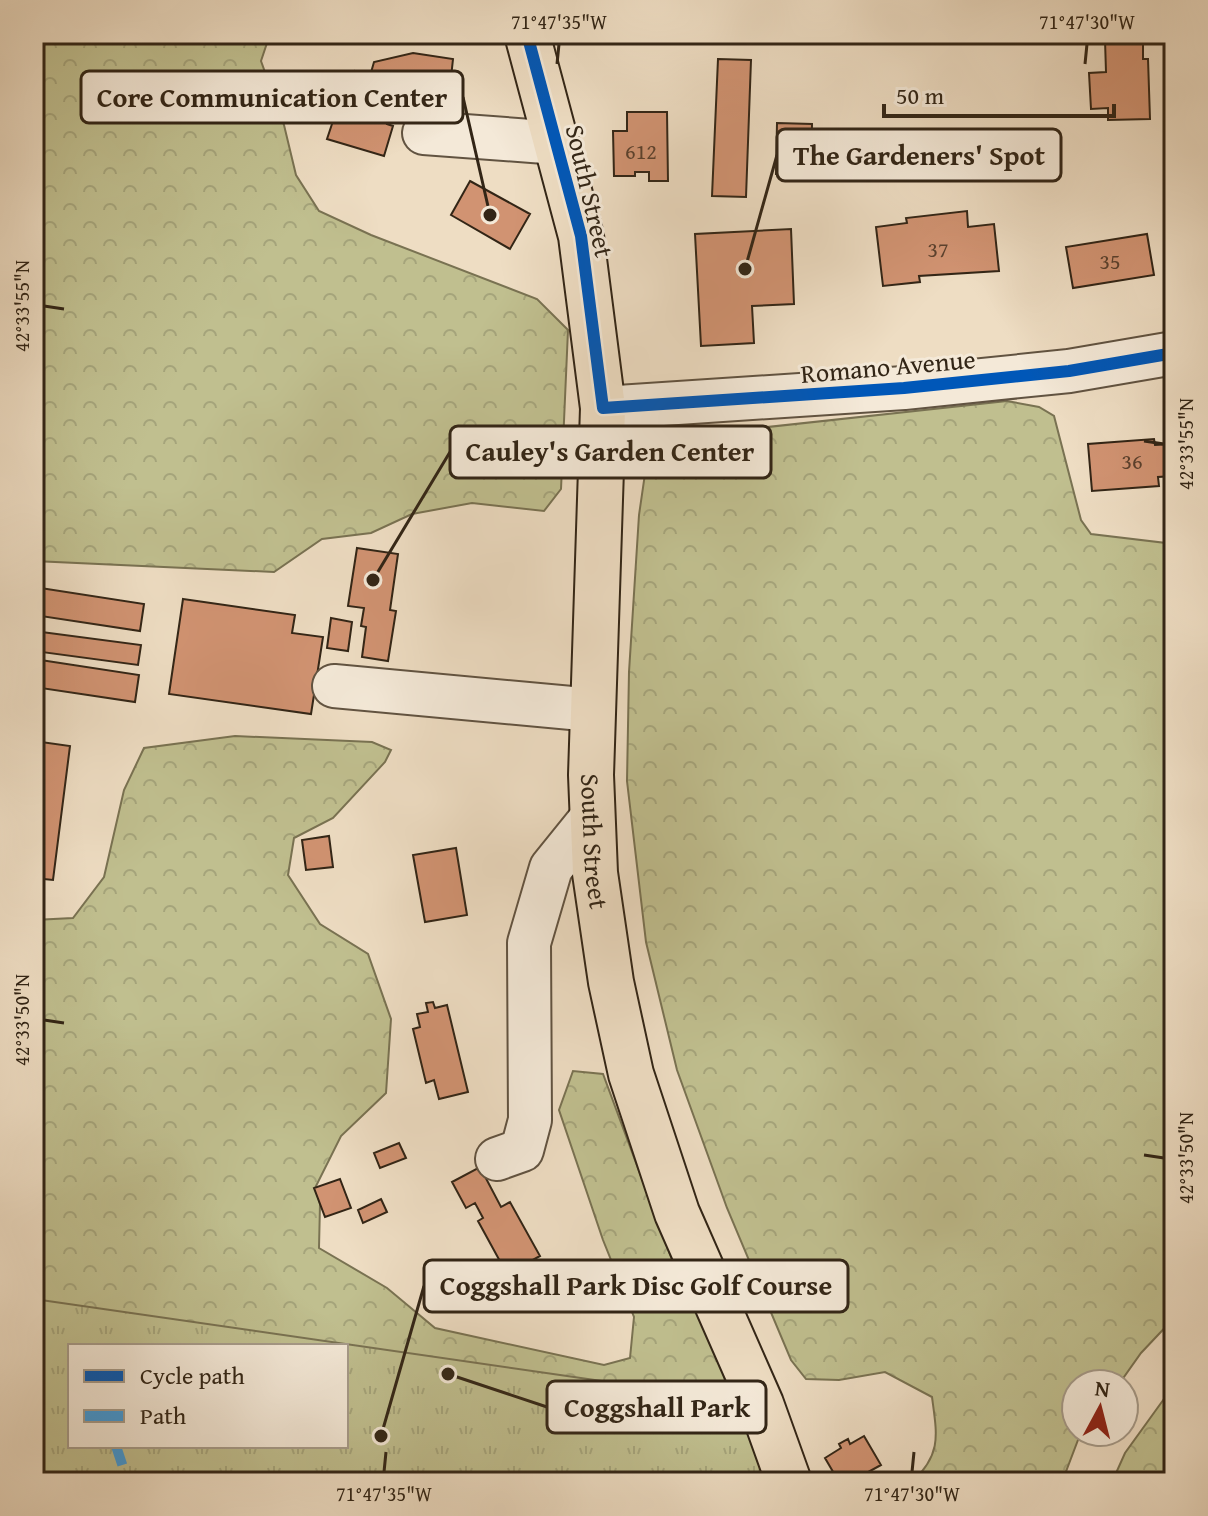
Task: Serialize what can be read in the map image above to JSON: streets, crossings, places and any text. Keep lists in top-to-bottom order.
{
  "streets": {
    "main road": ["South Street"],
    "street": ["Romano Avenue"]
  },
  "crossings": [
    ["South Street", "Romano Avenue"]
  ],
  "places": [
    "Core Communication Center",
    "The Gardeners' Spot",
    "Cauley's Garden Center",
    "Coggshall Park",
    "Coggshall Park Disc Golf Course"
  ],
  "house_numbers": [
    "612",
    "37",
    "35",
    "36"
  ],
  "legend": ["Cycle path", "Path"],
  "scale_bar": "50 m",
  "north": "top",
  "coordinates": [
    "71°47'35\"W",
    "71°47'30\"W",
    "42°33'55\"N",
    "42°33'50\"N"
  ]
}
